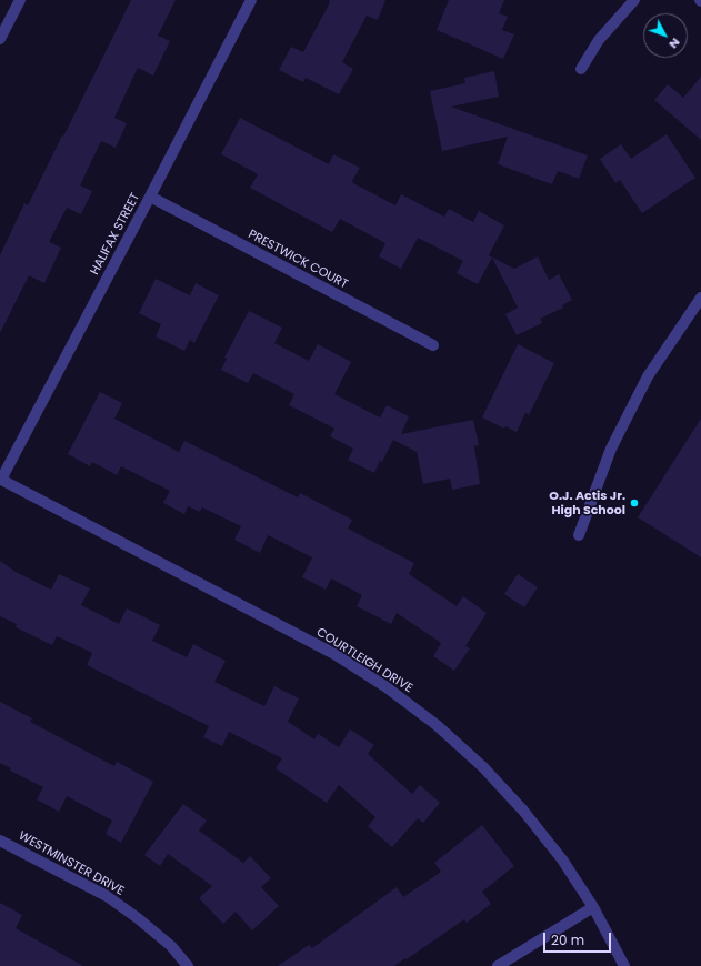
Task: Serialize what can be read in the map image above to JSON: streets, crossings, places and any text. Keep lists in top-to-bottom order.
{
  "streets": {
    "street": [
      "HALIFAX STREET",
      "PRESTWICK COURT",
      "COURTLEIGH DRIVE",
      "WESTMINSTER DRIVE"
    ]
  },
  "crossings": [
    ["HALIFAX STREET", "PRESTWICK COURT"],
    ["HALIFAX STREET", "COURTLEIGH DRIVE"]
  ],
  "places": ["O.J. Actis Jr. High School"],
  "scale_bar": "20 m",
  "north": "bottom right"
}
